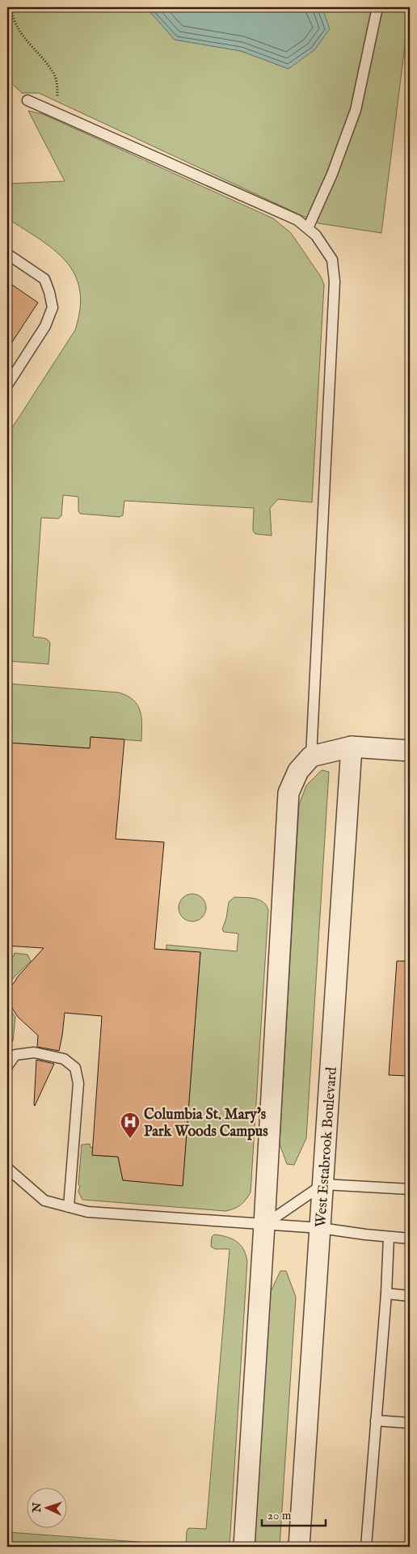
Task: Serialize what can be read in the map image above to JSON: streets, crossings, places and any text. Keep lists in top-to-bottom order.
{
  "streets": {
    "street": ["West Estabrook Boulevard"]
  },
  "places": {
    "hospital": ["Columbia St. Mary's Park Woods Campus"]
  },
  "scale_bar": "20 m",
  "north": "left"
}
